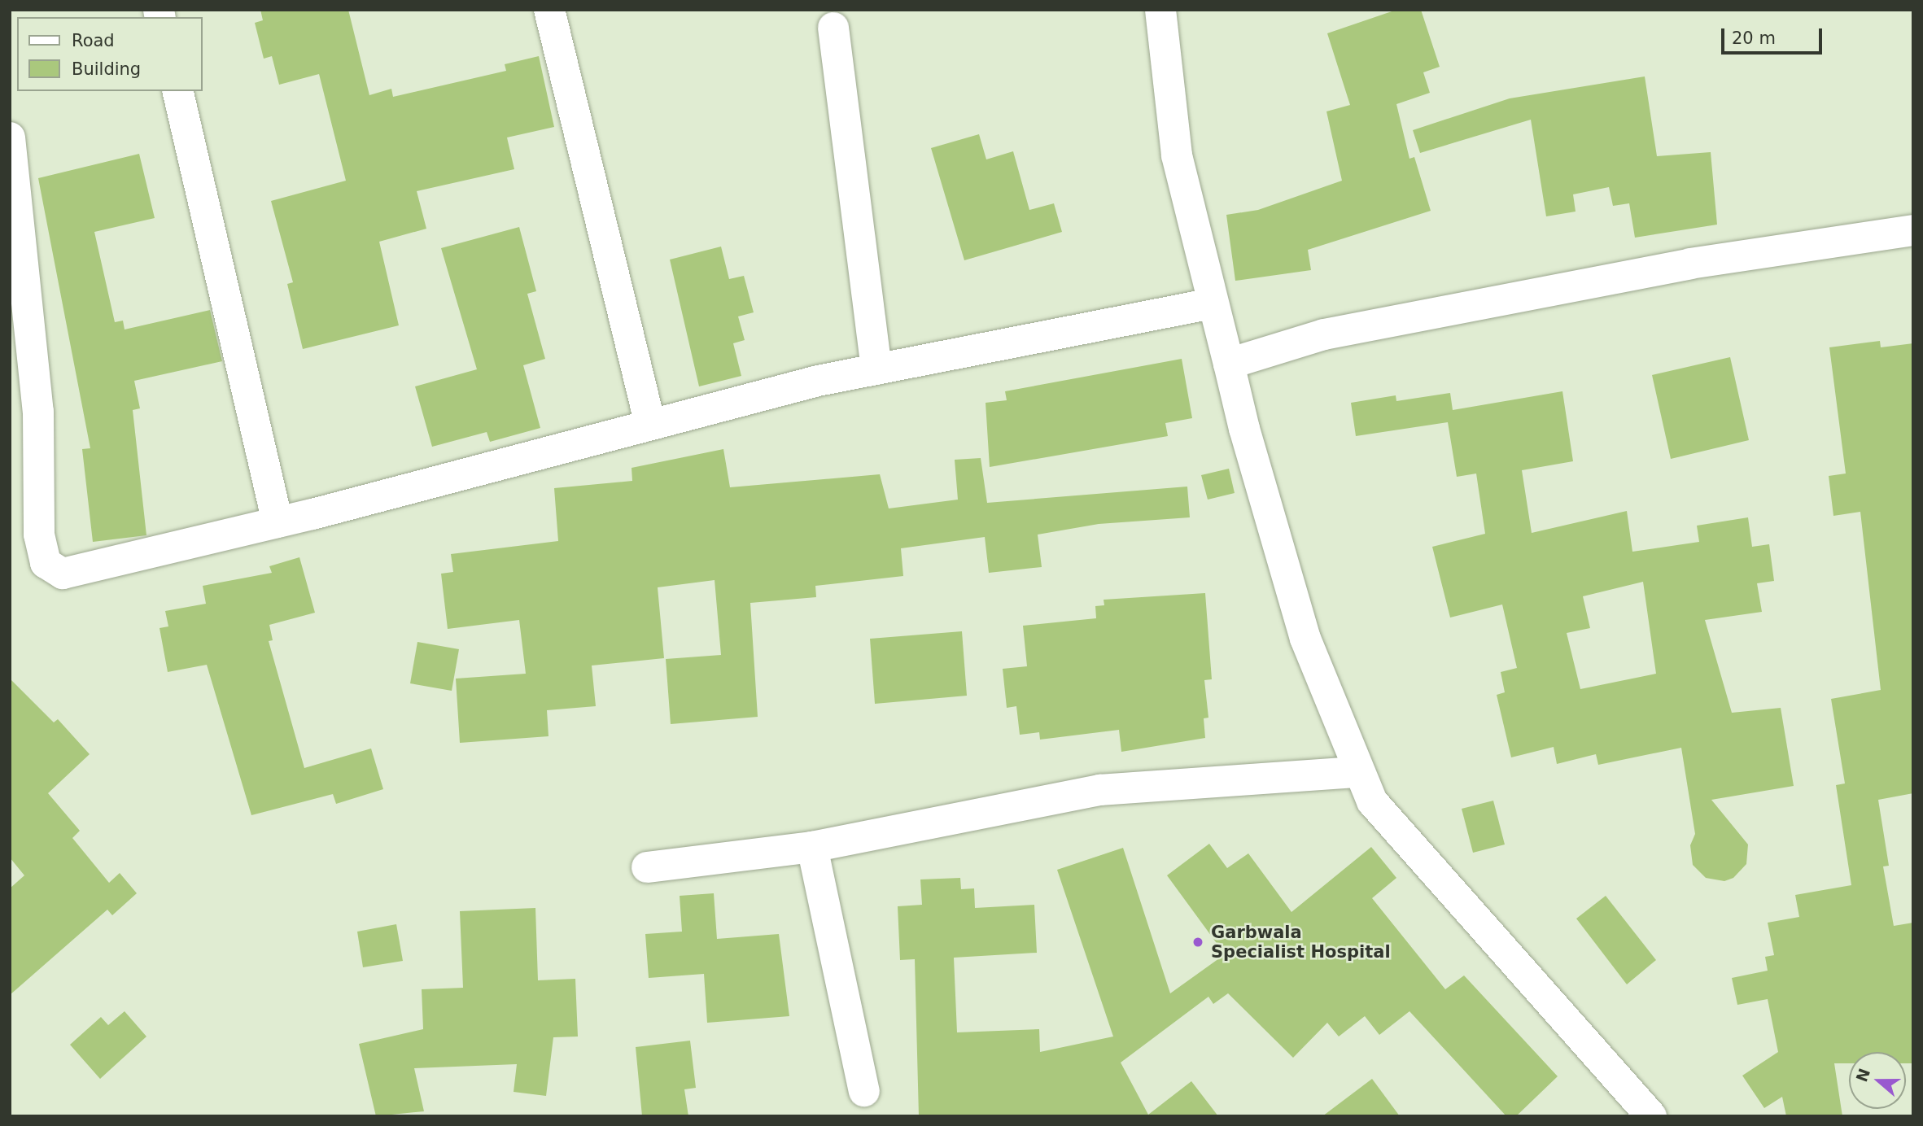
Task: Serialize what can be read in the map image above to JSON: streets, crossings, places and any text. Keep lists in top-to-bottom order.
{
  "places": ["Garbwala Specialist Hospital"],
  "legend": ["Road", "Building"],
  "scale_bar": "20 m",
  "north": "left"
}
